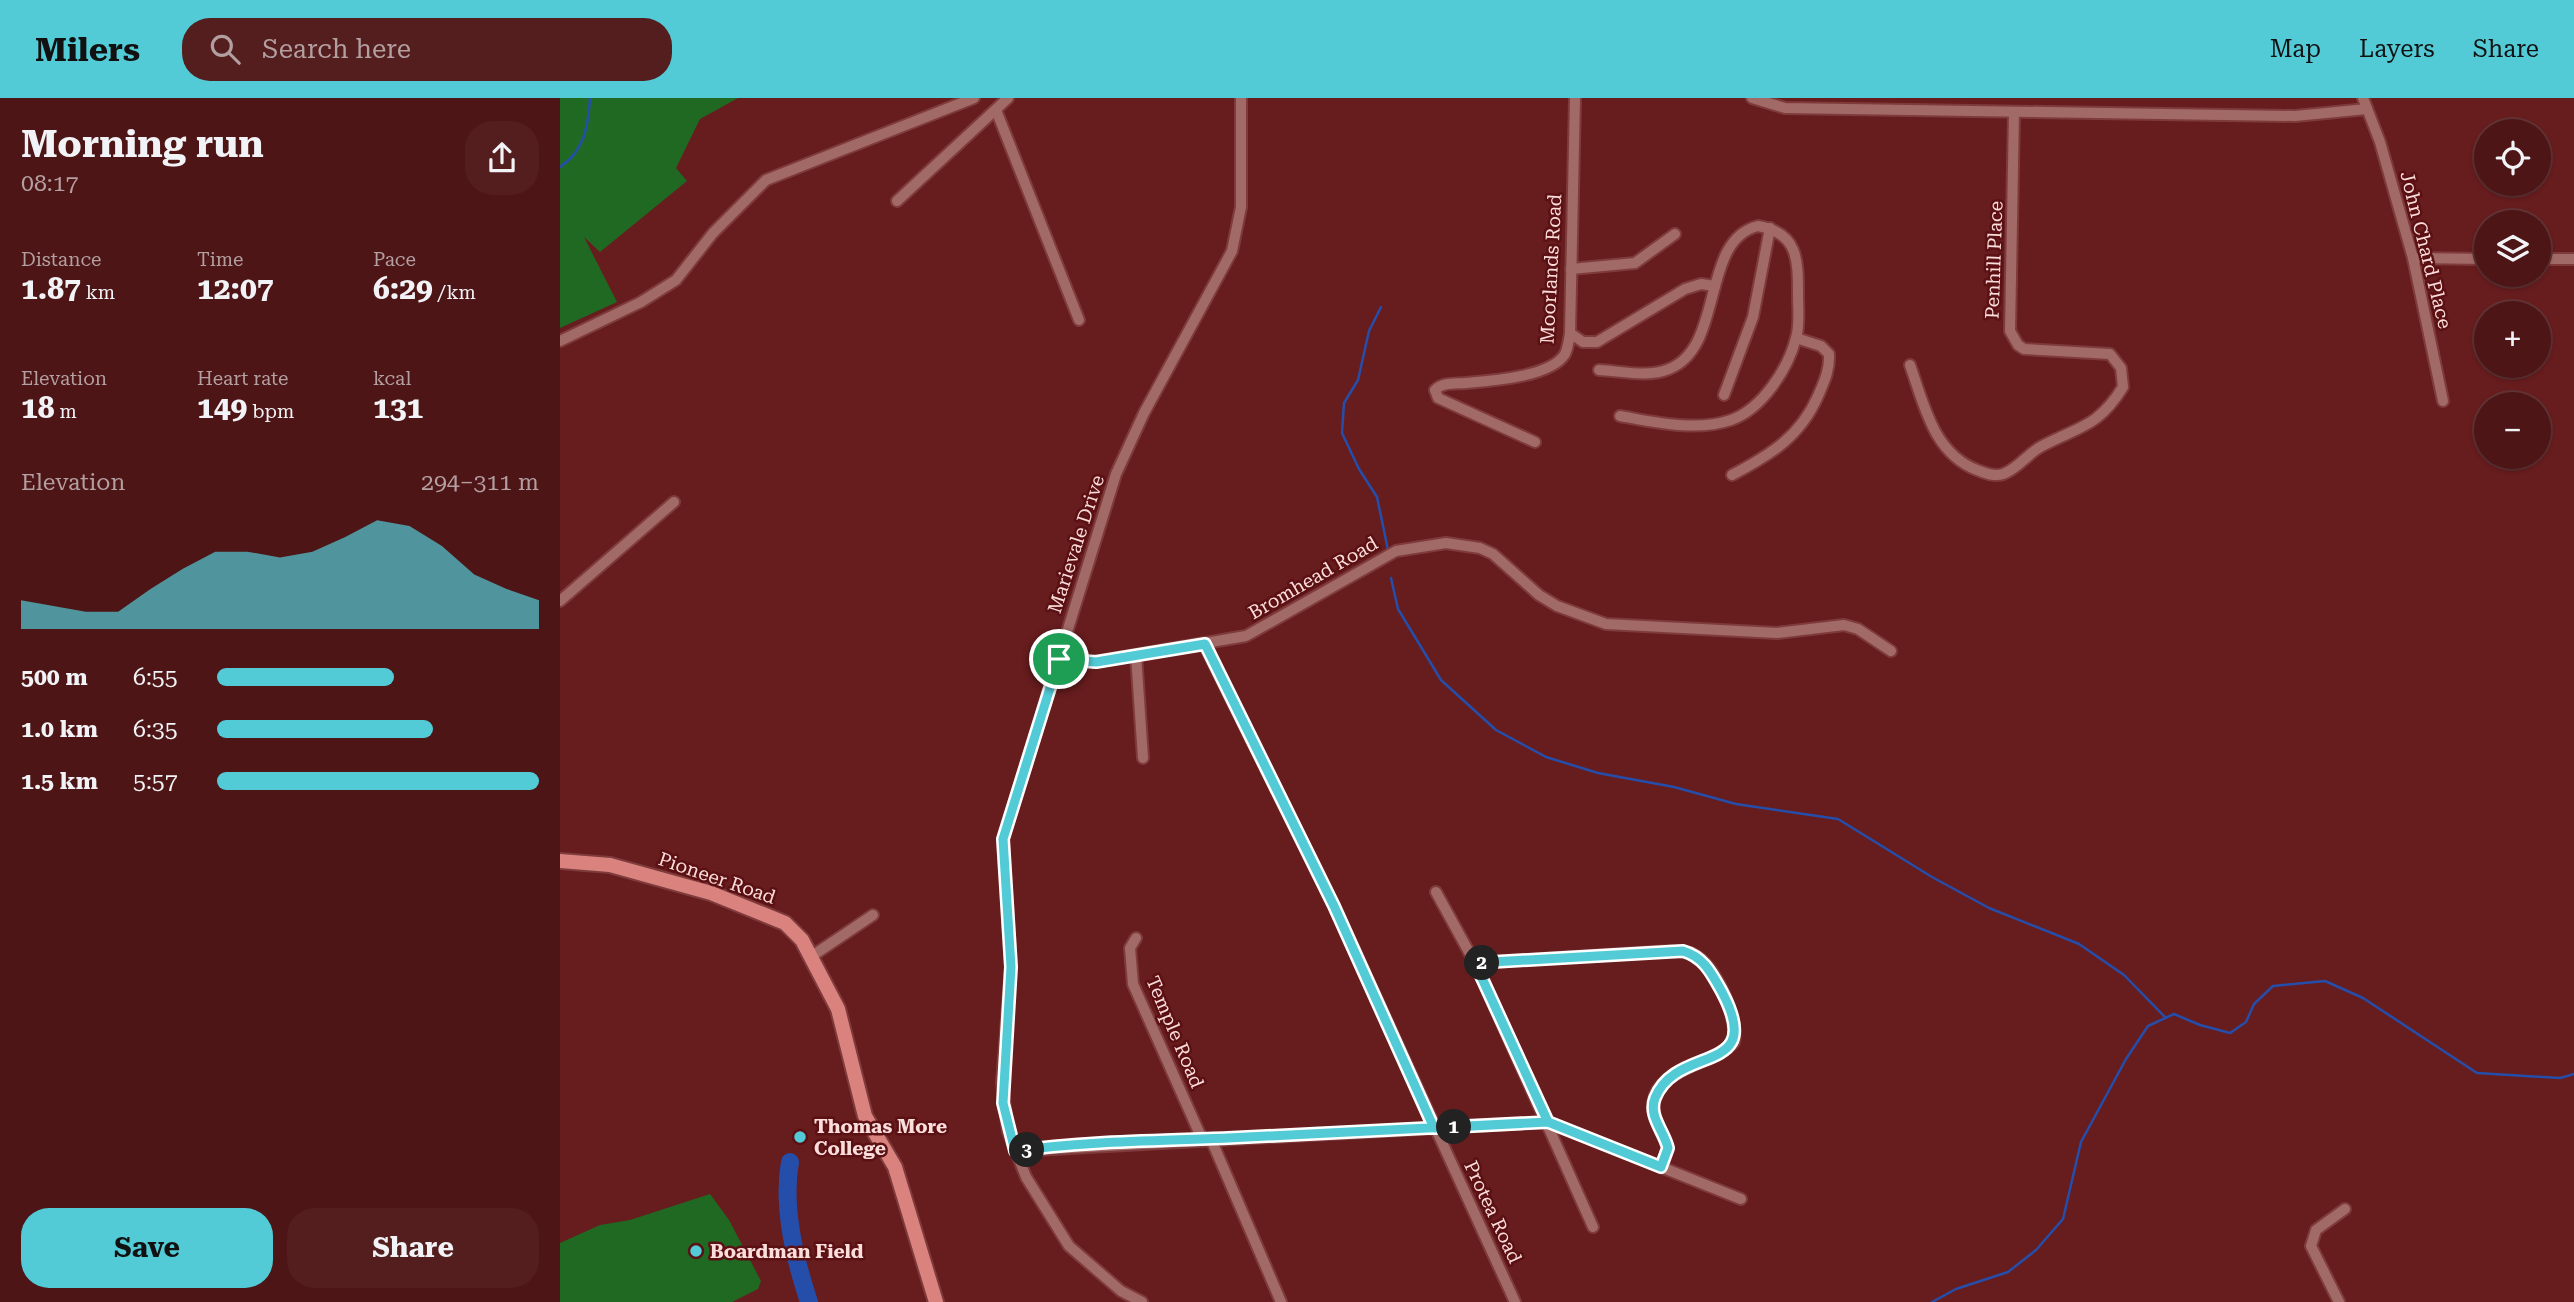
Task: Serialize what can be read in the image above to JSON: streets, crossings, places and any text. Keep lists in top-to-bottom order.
{
  "streets": {
    "main road": ["Pioneer Road"],
    "street": [
      "John Chard Place",
      "Penhill Place",
      "Moorlands Road",
      "Marievale Drive",
      "Bromhead Road",
      "Temple Road",
      "Protea Road"
    ]
  },
  "crossings": [
    ["Marievale Drive", "Bromhead Road"],
    ["Bromhead Road", "Protea Road"]
  ],
  "places": ["Thomas More College", "Boardman Field"],
  "page": {
    "header": "Milers",
    "search": "Search here",
    "nav": ["Map", "Layers", "Share"],
    "heading": ["Morning run", "08:17"],
    "map_buttons": ["+", "−"],
    "stats": [
      ["Distance", "1.87 km"],
      ["Time", "12:07"],
      ["Pace", "6:29 /km"],
      ["Elevation", "18 m"],
      ["Heart rate", "149 bpm"],
      ["kcal", "131"]
    ],
    "chart": ["Elevation", "294–311 m"],
    "list": [
      {
        "name": "500 m",
        "note": "6:55"
      },
      {
        "name": "1.0 km",
        "note": "6:35"
      },
      {
        "name": "1.5 km",
        "note": "5:57"
      }
    ],
    "pins": ["2", "1", "3"],
    "buttons": ["Save", "Share"]
  }
}
